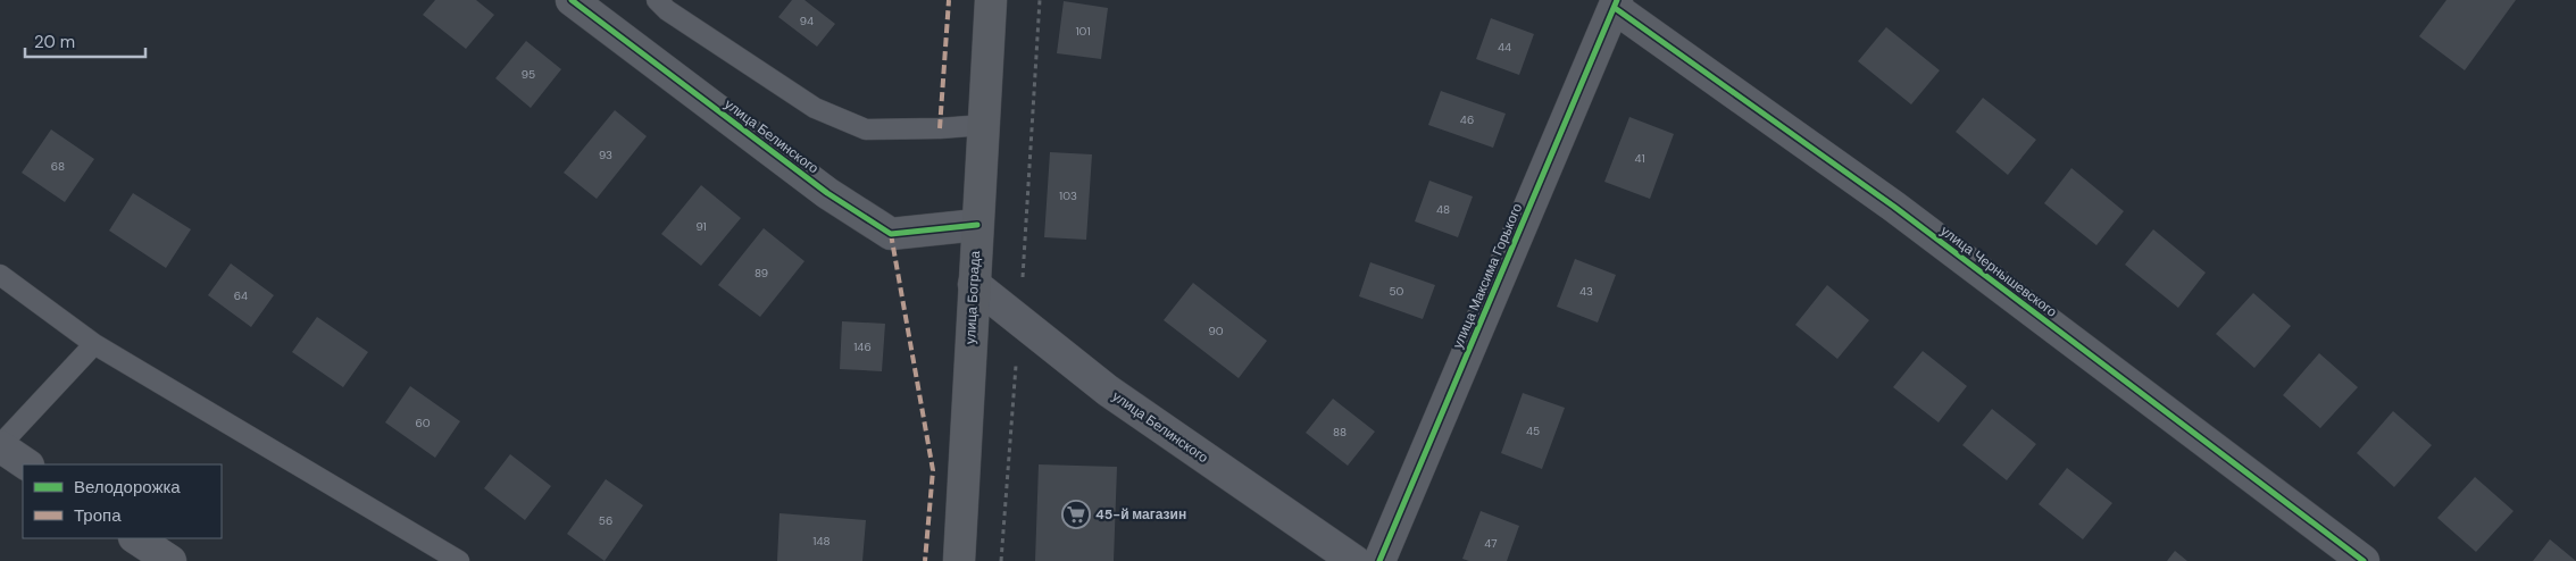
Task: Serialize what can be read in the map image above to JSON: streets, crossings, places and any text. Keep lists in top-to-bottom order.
{
  "streets": {
    "main road": ["улица Бограда"],
    "street": ["улица Белинского", "улица Чернышевского", "улица Максима Горького"]
  },
  "crossings": [
    ["улица Белинского", "улица Бограда"],
    ["улица Чернышевского", "улица Максима Горького"]
  ],
  "places": {
    "supermarket": ["45-й магазин"]
  },
  "house_numbers": [
    "94",
    "101",
    "44",
    "95",
    "46",
    "93",
    "41",
    "68",
    "103",
    "48",
    "91",
    "89",
    "50",
    "43",
    "64",
    "90",
    "146",
    "60",
    "45",
    "88",
    "56",
    "148",
    "47"
  ],
  "legend": ["Велодорожка", "Тропа"],
  "scale_bar": "20 m"
}
